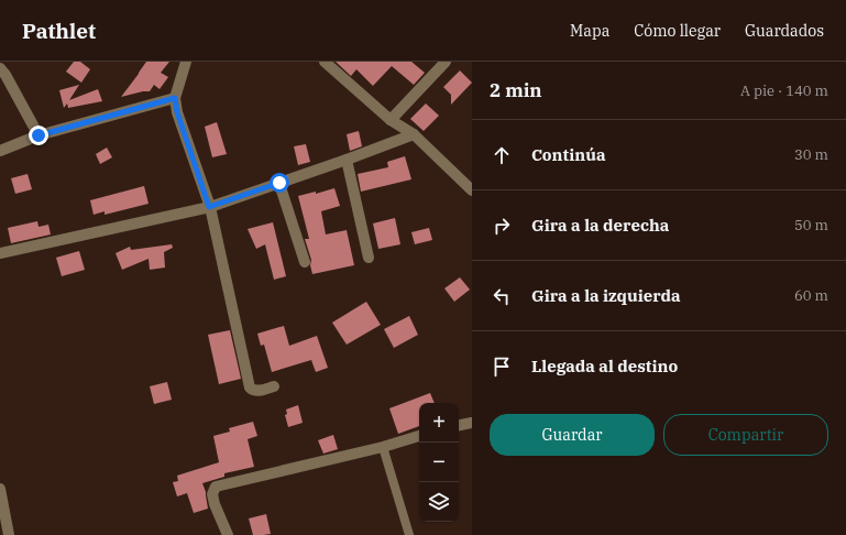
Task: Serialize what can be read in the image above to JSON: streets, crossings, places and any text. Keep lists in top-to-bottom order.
{
  "page": {
    "header": "Pathlet",
    "nav": ["Mapa", "Cómo llegar", "Guardados"],
    "heading": ["2 min", "A pie · 140 m"],
    "list": [
      ["Continúa", "30 m"],
      ["Gira a la derecha", "50 m"],
      ["Gira a la izquierda", "60 m"],
      "Llegada al destino"
    ],
    "buttons": ["Guardar", "Compartir"],
    "map_buttons": ["+", "−"]
  }
}
